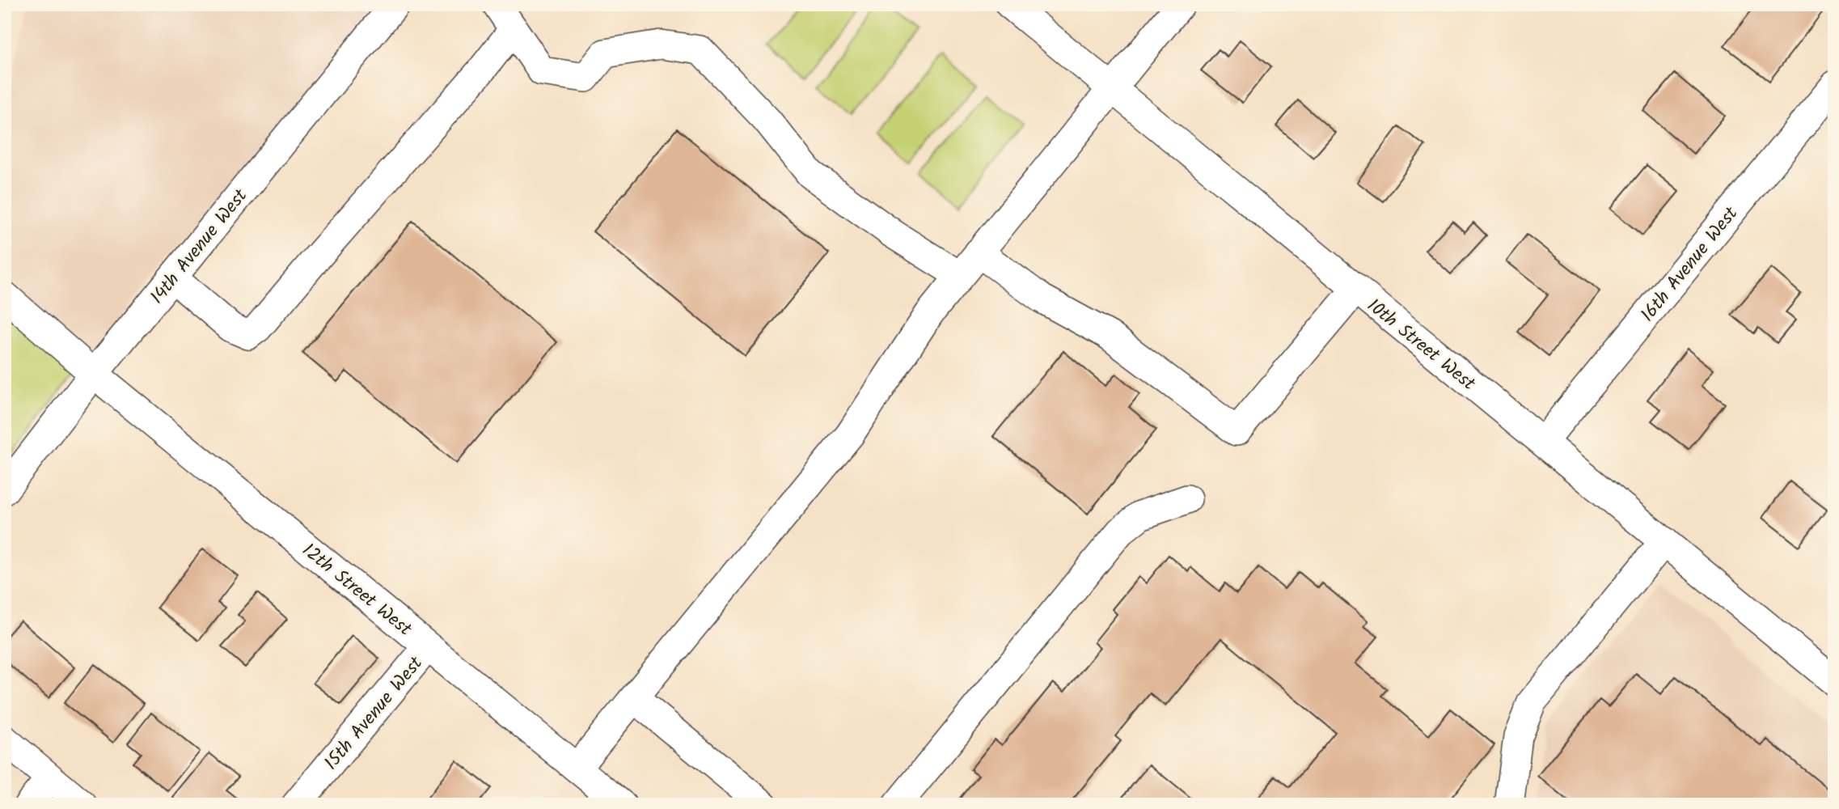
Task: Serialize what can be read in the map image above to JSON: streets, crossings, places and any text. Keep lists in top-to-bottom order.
{
  "streets": {
    "street": [
      "14th Avenue West",
      "16th Avenue West",
      "10th Street West",
      "12th Street West",
      "15th Avenue West"
    ]
  },
  "crossings": [
    ["14th Avenue West", "12th Street West"],
    ["16th Avenue West", "10th Street West"],
    ["12th Street West", "15th Avenue West"]
  ]
}
